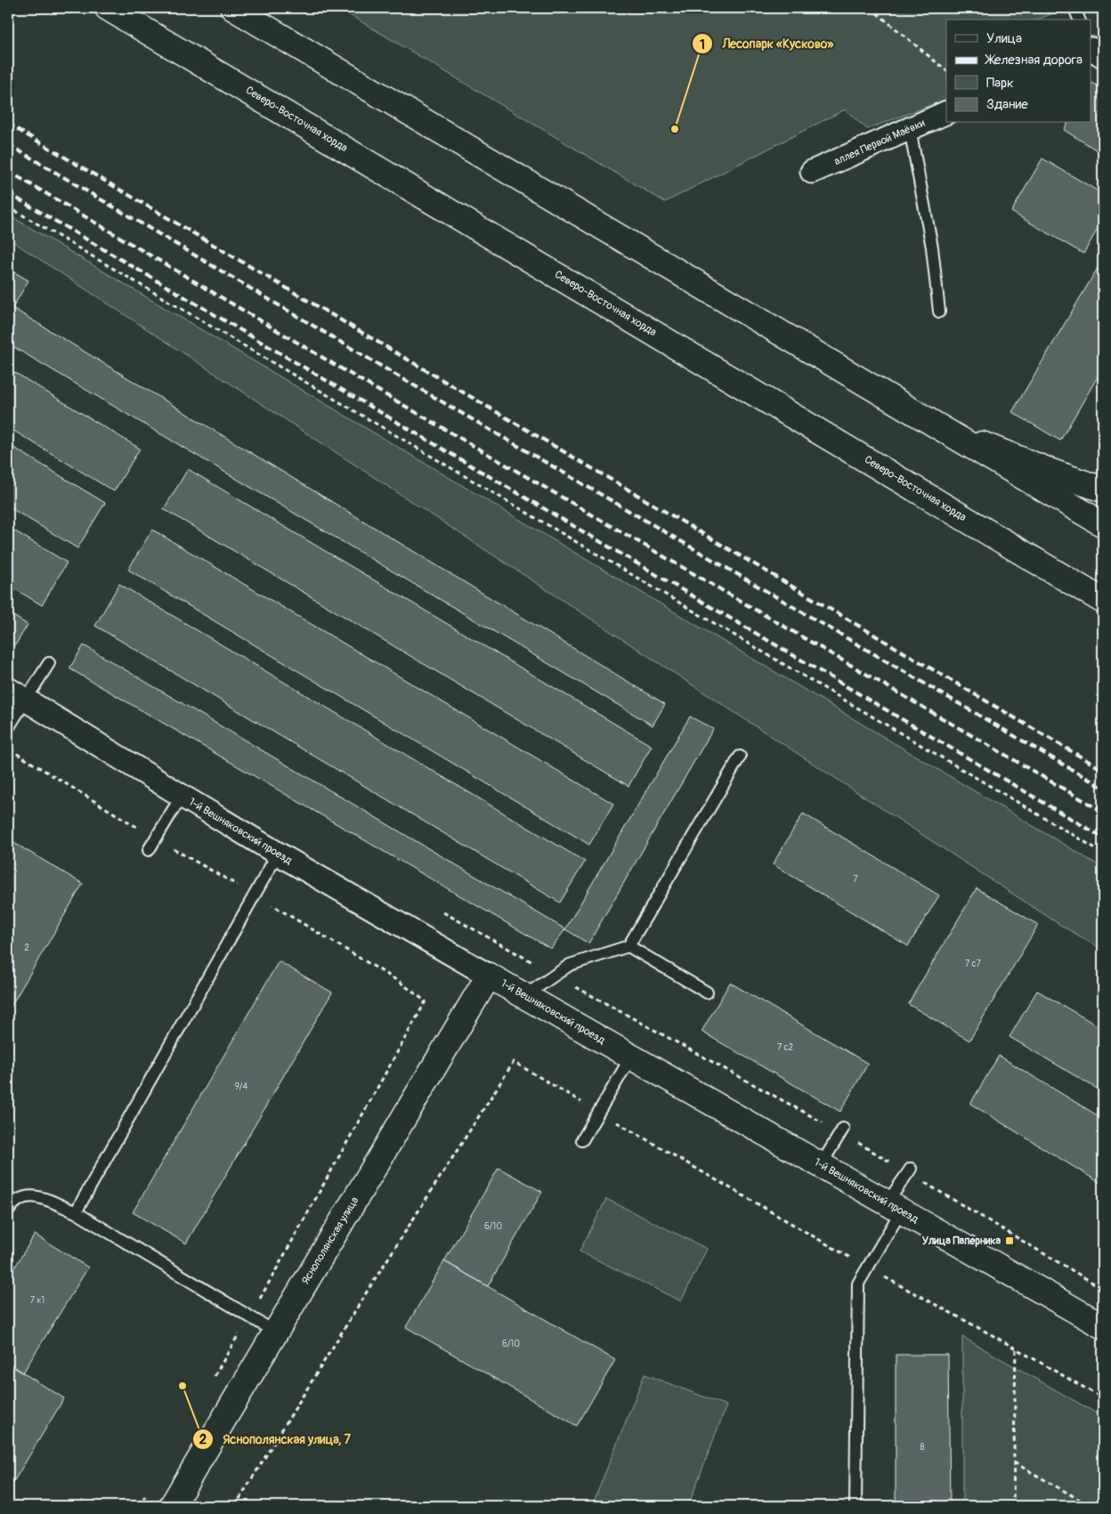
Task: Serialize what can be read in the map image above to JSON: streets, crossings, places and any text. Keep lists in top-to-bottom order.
{
  "streets": {
    "main road": ["Северо-Восточная хорда", "1-й Вешняковский проезд", "Яснополянская улица"],
    "street": ["аллея Первой Маёвки"]
  },
  "crossings": [
    ["1-й Вешняковский проезд", "Яснополянская улица"]
  ],
  "places": {
    "other": ["Лесопарк «Кусково»", "Яснополянская улица, 7"],
    "transit": ["Улица Паперника"]
  },
  "house_numbers": [
    "7",
    "2",
    "7 с7",
    "7 с2",
    "9/4",
    "6/10",
    "7 к1",
    "6/10",
    "8"
  ],
  "legend": [
    "Улица",
    "Железная дорога",
    "Парк",
    "Здание"
  ]
}
